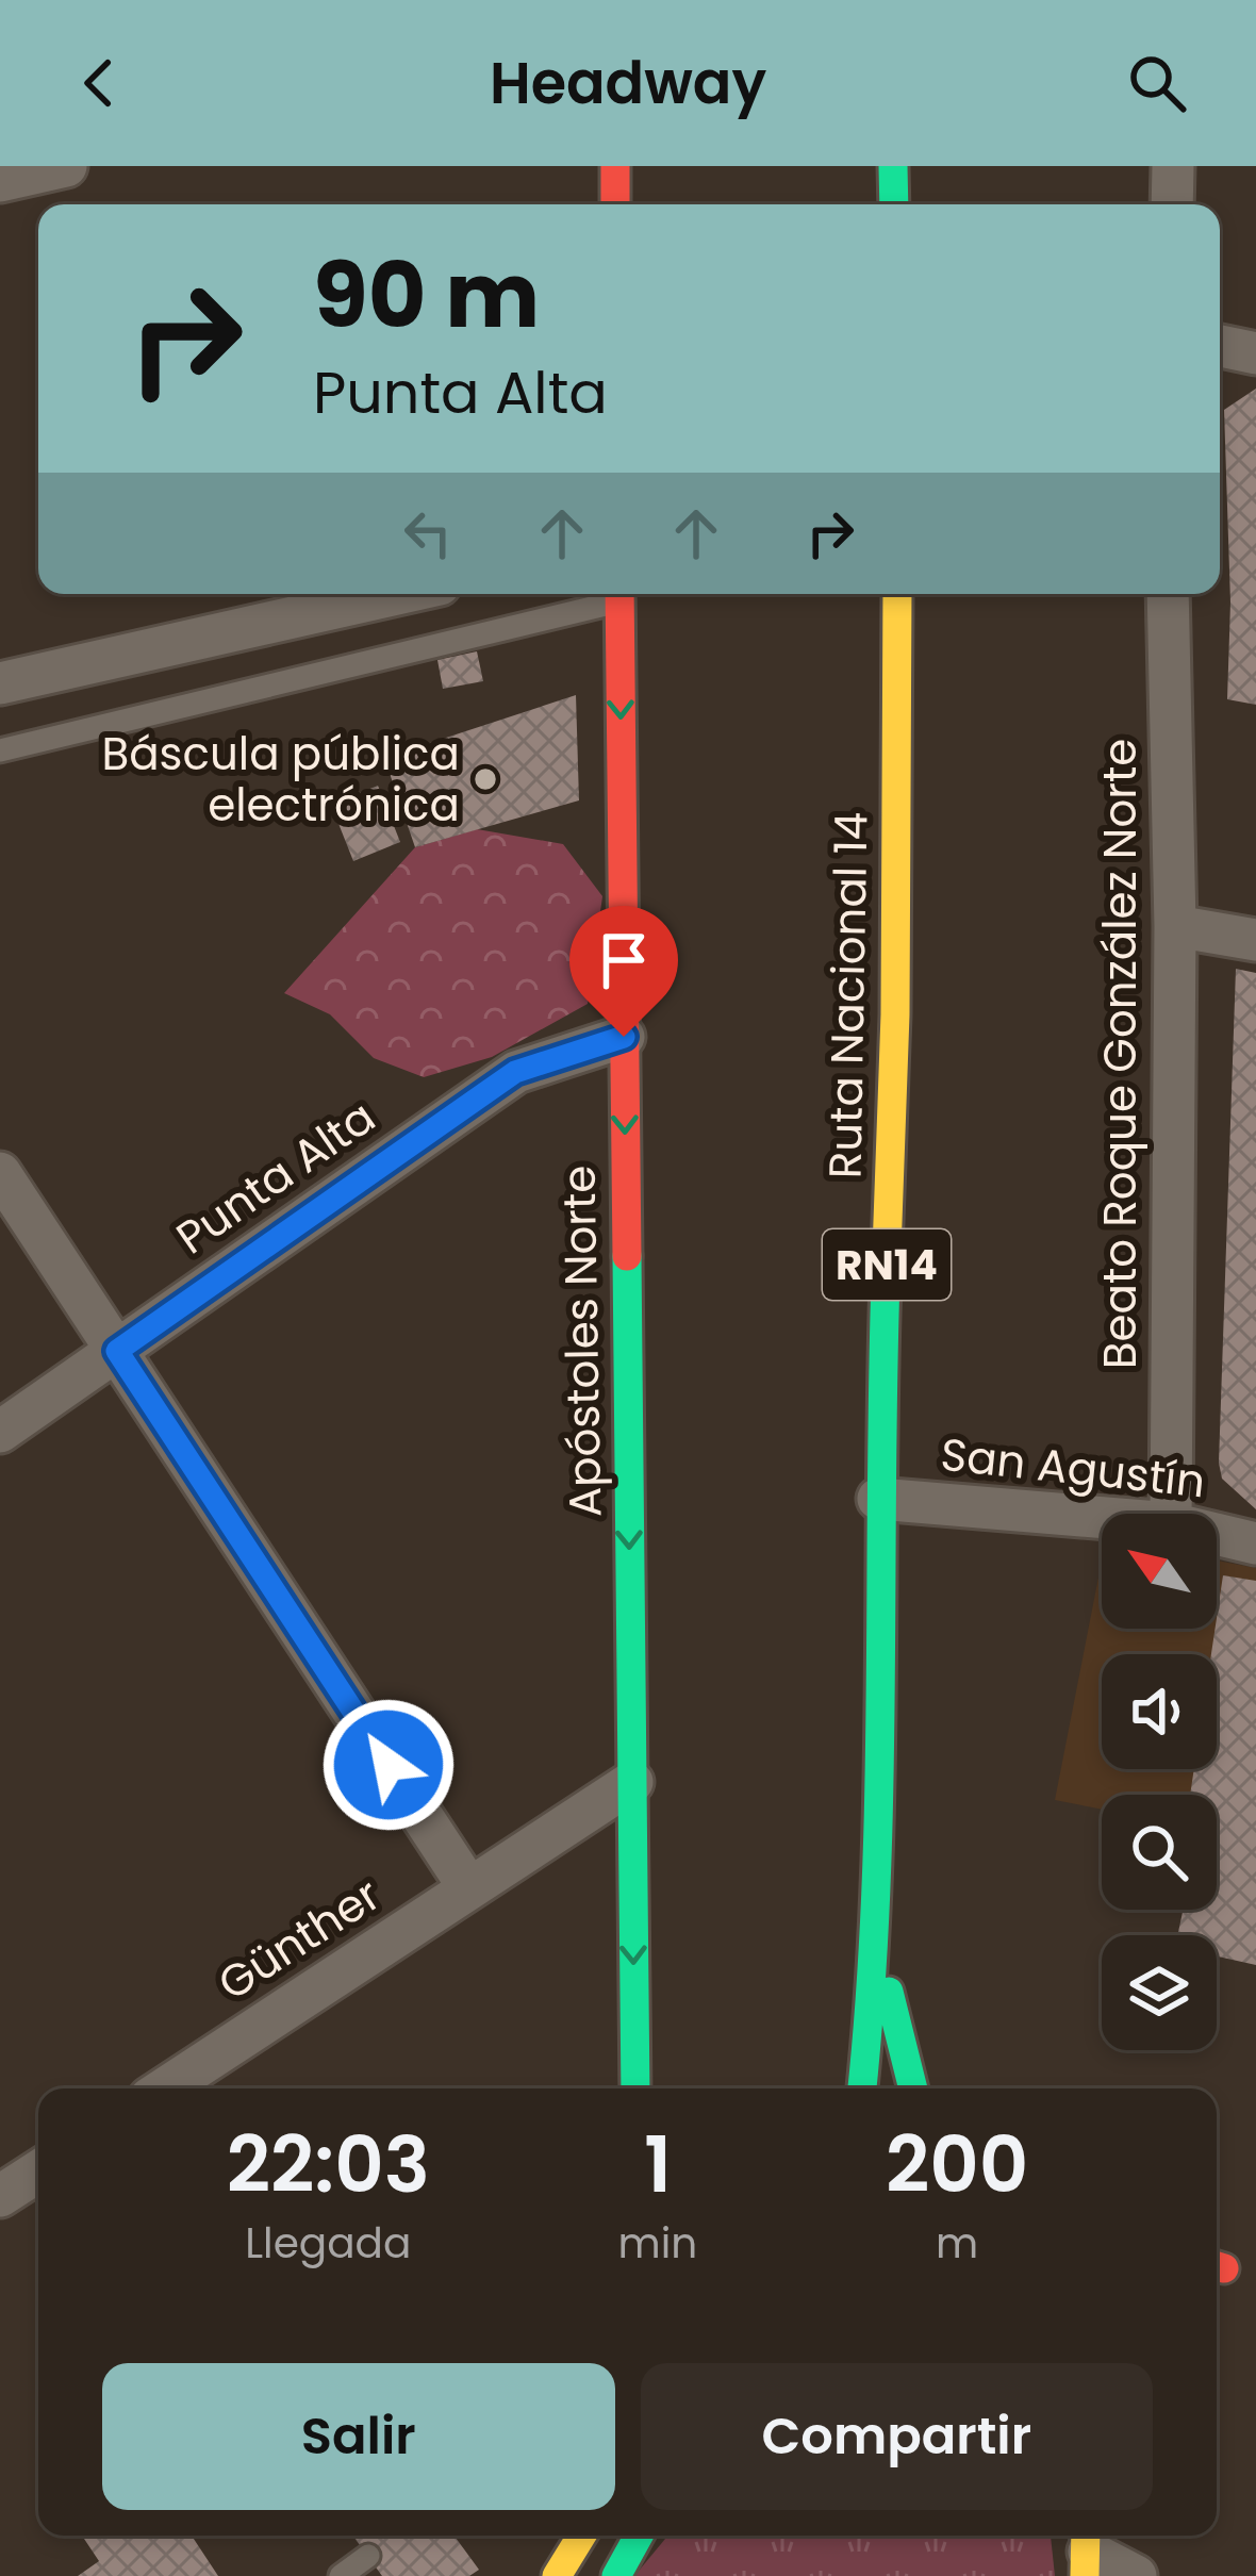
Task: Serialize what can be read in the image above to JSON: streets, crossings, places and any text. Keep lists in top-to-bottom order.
{
  "streets": {
    "main road": ["Ruta Nacional 14", "RN14", "Apóstoles Norte"],
    "street": [
      "Beato Roque González Norte",
      "Punta Alta",
      "San Agustín",
      "Günther"
    ]
  },
  "crossings": [
    ["Ruta Nacional 14", "San Agustín"],
    ["Punta Alta", "Apóstoles Norte"],
    ["Apóstoles Norte", "Günther"]
  ],
  "one_way": ["Apóstoles Norte"],
  "places": ["Báscula pública electrónica"],
  "north": "top left",
  "page": {
    "header": "Headway",
    "turn": ["90 m", "Punta Alta"],
    "eta": [
      "22:03",
      "Llegada",
      "1",
      "min",
      "200",
      "m"
    ],
    "buttons": ["Salir", "Compartir"]
  }
}
